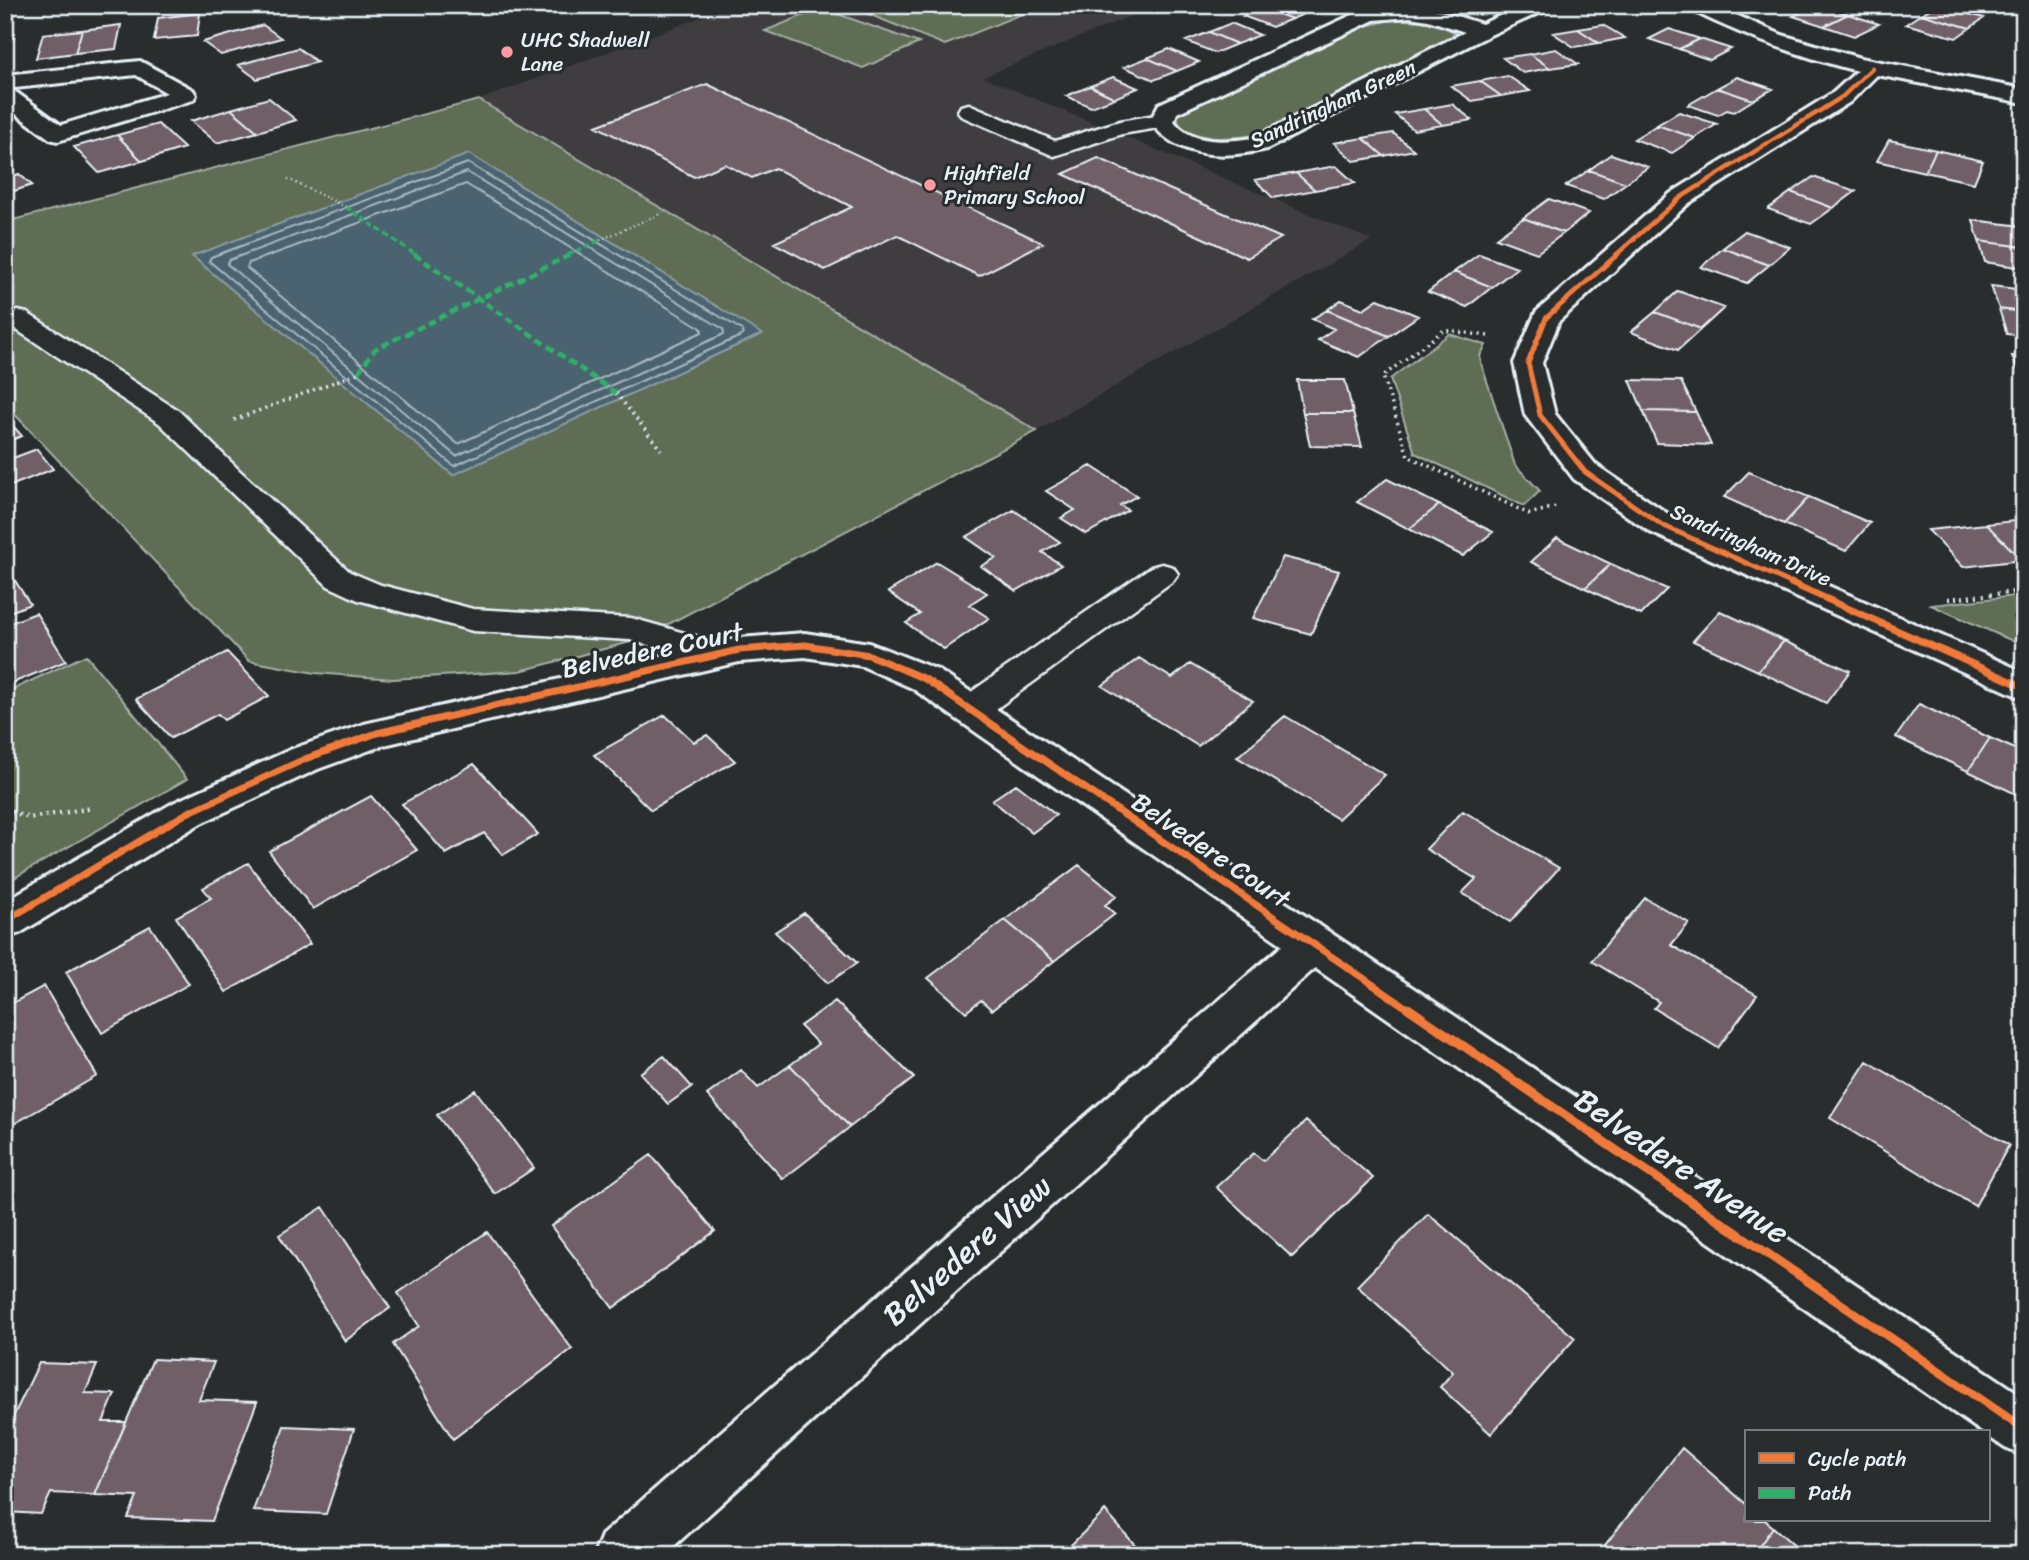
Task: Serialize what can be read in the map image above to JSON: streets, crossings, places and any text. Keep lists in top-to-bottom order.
{
  "streets": {
    "street": [
      "Sandringham Green",
      "Sandringham Drive",
      "Belvedere Court",
      "Belvedere Avenue",
      "Belvedere View"
    ]
  },
  "crossings": [
    ["Belvedere Court", "Belvedere Avenue"],
    ["Belvedere Court", "Belvedere View"],
    ["Belvedere Avenue", "Belvedere View"]
  ],
  "places": ["UHC Shadwell Lane", "Highfield Primary School"],
  "legend": ["Cycle path", "Path"]
}
